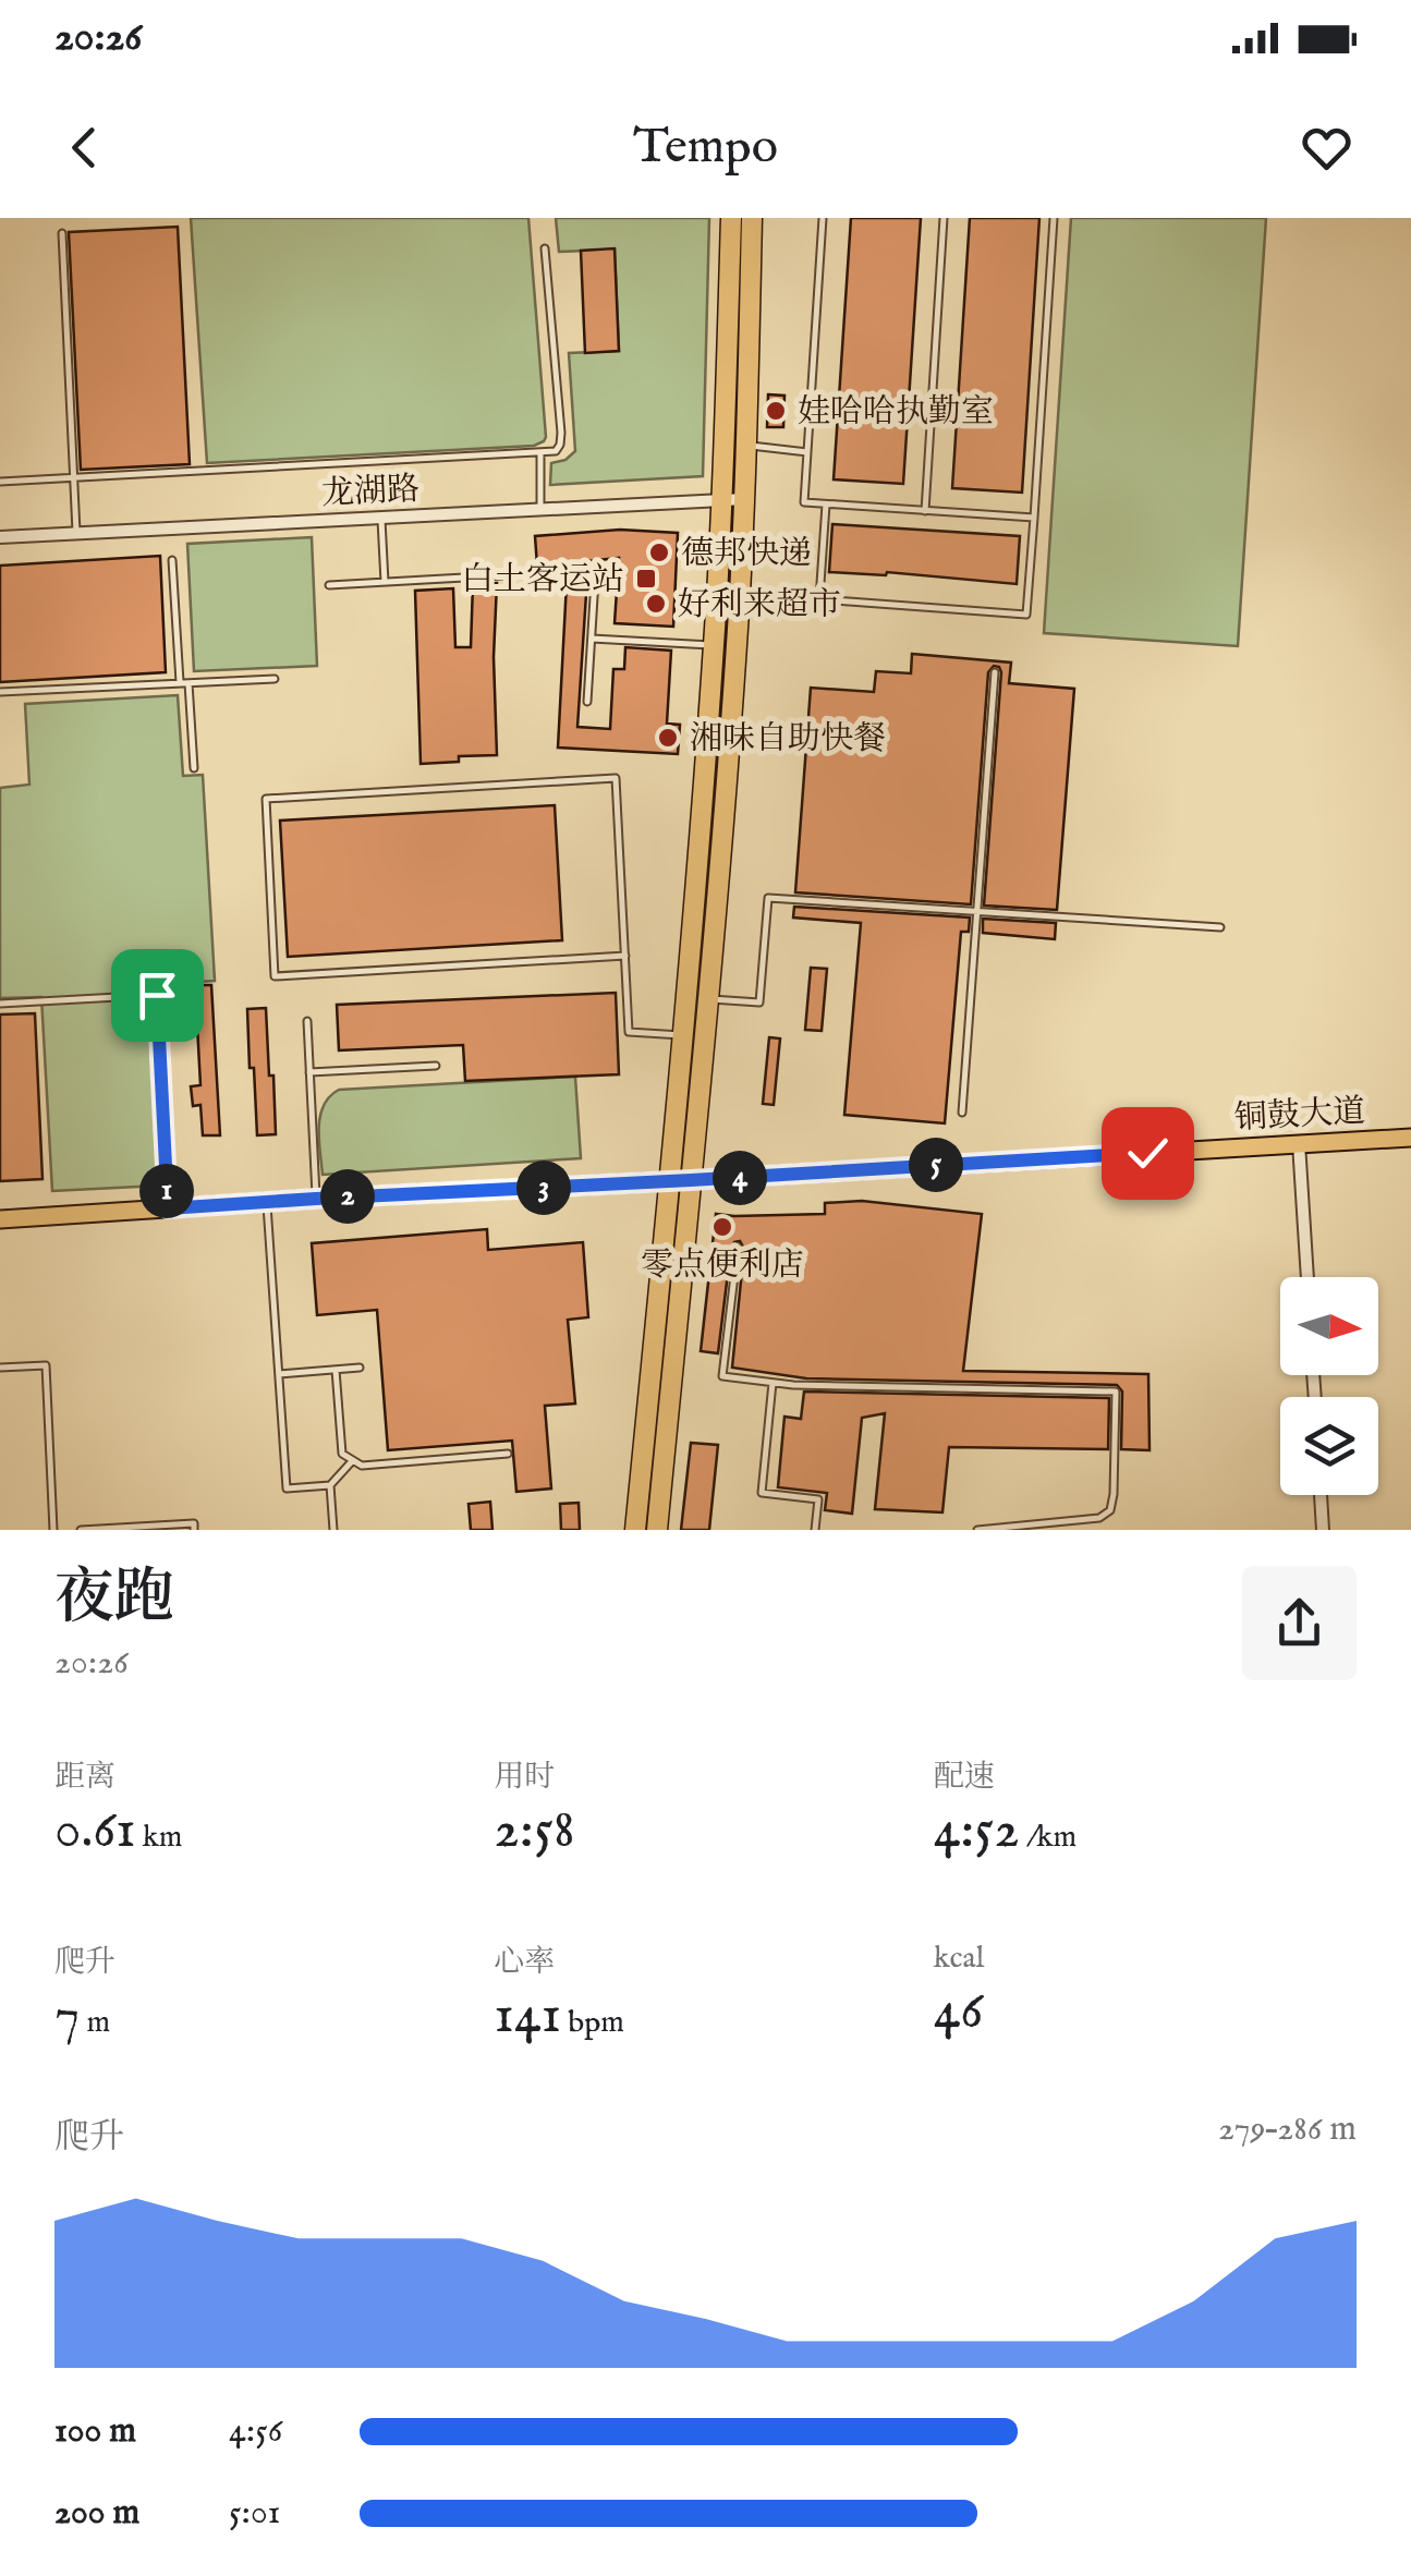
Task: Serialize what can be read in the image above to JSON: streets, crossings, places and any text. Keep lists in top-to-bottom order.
{
  "streets": {
    "main road": ["铜鼓大道"],
    "street": ["龙湖路"]
  },
  "places": {
    "other": [
      "娃哈哈执勤室",
      "德邦快递",
      "好利来超市",
      "湘味自助快餐",
      "零点便利店"
    ],
    "transit": ["白土客运站"]
  },
  "north": "right",
  "page": {
    "status": "20:26",
    "header": "Tempo",
    "pins": [
      "5",
      "4",
      "3",
      "1",
      "2"
    ],
    "heading": ["夜跑", "20:26"],
    "stats": [
      ["距离", "0.61 km"],
      ["用时", "2:58"],
      ["配速", "4:52 /km"],
      ["爬升", "7 m"],
      ["心率", "141 bpm"],
      ["kcal", "46"]
    ],
    "chart": ["爬升", "279–286 m"],
    "list": [
      {
        "name": "100 m",
        "note": "4:56"
      },
      {
        "name": "200 m",
        "note": "5:01"
      }
    ]
  }
}
